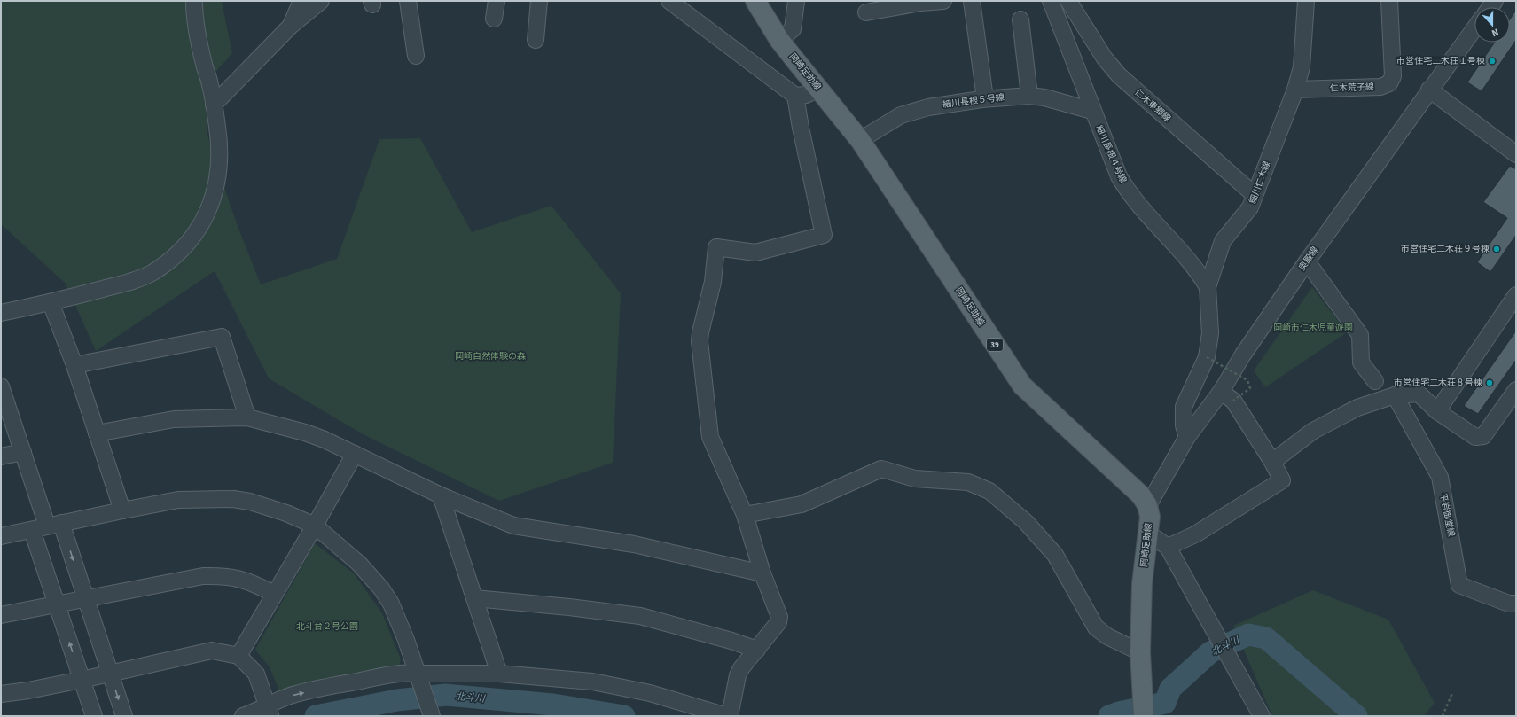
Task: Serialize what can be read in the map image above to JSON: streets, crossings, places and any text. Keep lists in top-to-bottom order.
{
  "streets": {
    "main road": ["岡崎足助線", "39"],
    "street": [
      "仁木荒子線",
      "細川長根５号線",
      "仁木東郷線",
      "細川長根４号線",
      "細川仁木線",
      "奥殿線",
      "平岩御堂線"
    ]
  },
  "crossings": [
    ["岡崎足助線", "細川長根５号線"],
    ["岡崎足助線", "奥殿線"],
    ["仁木荒子線", "細川仁木線"],
    ["細川長根５号線", "細川長根４号線"],
    ["仁木東郷線", "細川仁木線"],
    ["細川長根４号線", "細川仁木線"],
    ["細川仁木線", "奥殿線"]
  ],
  "water": ["北斗川"],
  "parks": ["岡崎市仁木児童遊園", "岡崎自然体験の森", "北斗台２号公園"],
  "places": ["市営住宅二木荘１号棟", "市営住宅二木荘９号棟", "市営住宅二木荘８号棟"],
  "north": "bottom"
}
